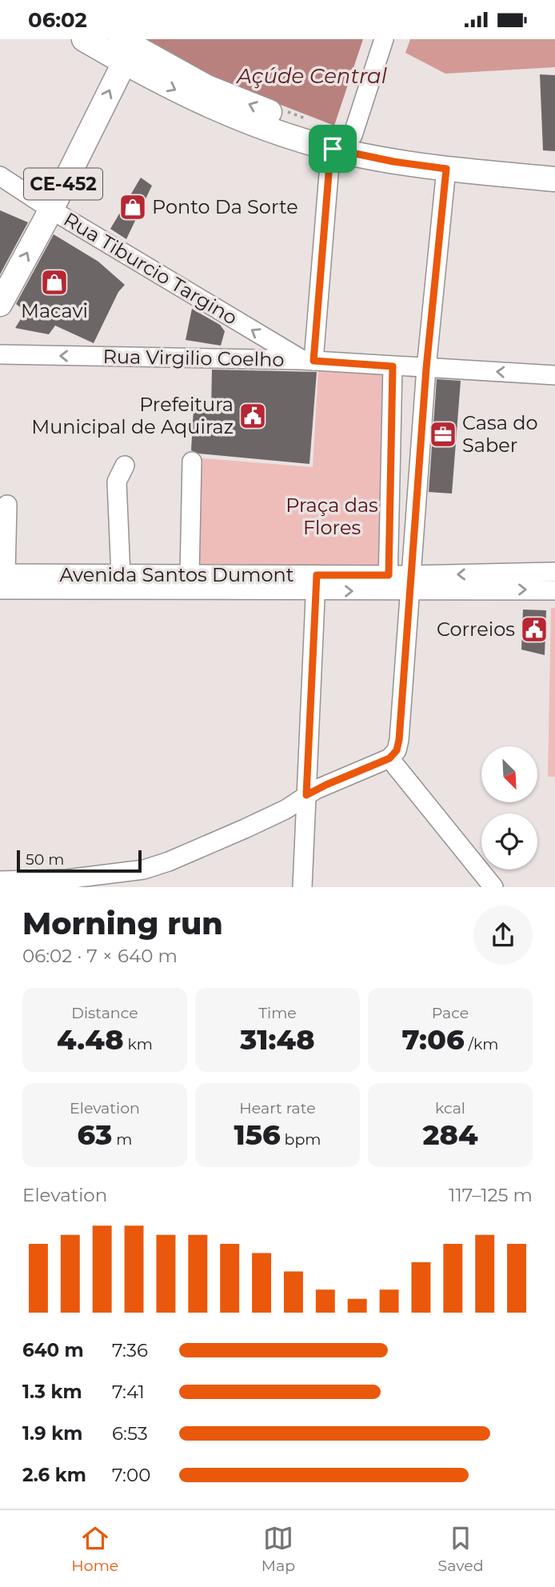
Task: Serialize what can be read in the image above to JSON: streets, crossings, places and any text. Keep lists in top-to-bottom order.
{
  "streets": {
    "main road": ["CE-452"],
    "street": ["Rua Tiburcio Targino", "Rua Virgilio Coelho", "Avenida Santos Dumont"]
  },
  "crossings": [
    ["CE-452", "Rua Tiburcio Targino"],
    ["Rua Tiburcio Targino", "Rua Virgilio Coelho"]
  ],
  "one_way": ["Rua Tiburcio Targino", "Rua Virgilio Coelho"],
  "water": ["Açúde Central"],
  "parks": ["Praça das Flores"],
  "places": {
    "shop": ["Ponto Da Sorte", "Macavi"],
    "public building": ["Prefeitura Municipal de Aquiraz", "Correios"],
    "office": ["Casa do Saber"]
  },
  "scale_bar": "50 m",
  "north": "bottom right",
  "page": {
    "status": "06:02",
    "scale": "50 m",
    "heading": ["Morning run", "06:02 · 7 × 640 m"],
    "stats": [
      ["Distance", "4.48 km"],
      ["Time", "31:48"],
      ["Pace", "7:06 /km"],
      ["Elevation", "63 m"],
      ["Heart rate", "156 bpm"],
      ["kcal", "284"]
    ],
    "chart": ["Elevation", "117–125 m"],
    "list": [
      {
        "name": "640 m",
        "note": "7:36"
      },
      {
        "name": "1.3 km",
        "note": "7:41"
      },
      {
        "name": "1.9 km",
        "note": "6:53"
      },
      {
        "name": "2.6 km",
        "note": "7:00"
      }
    ],
    "tabs": ["Home", "Map", "Saved"]
  }
}
